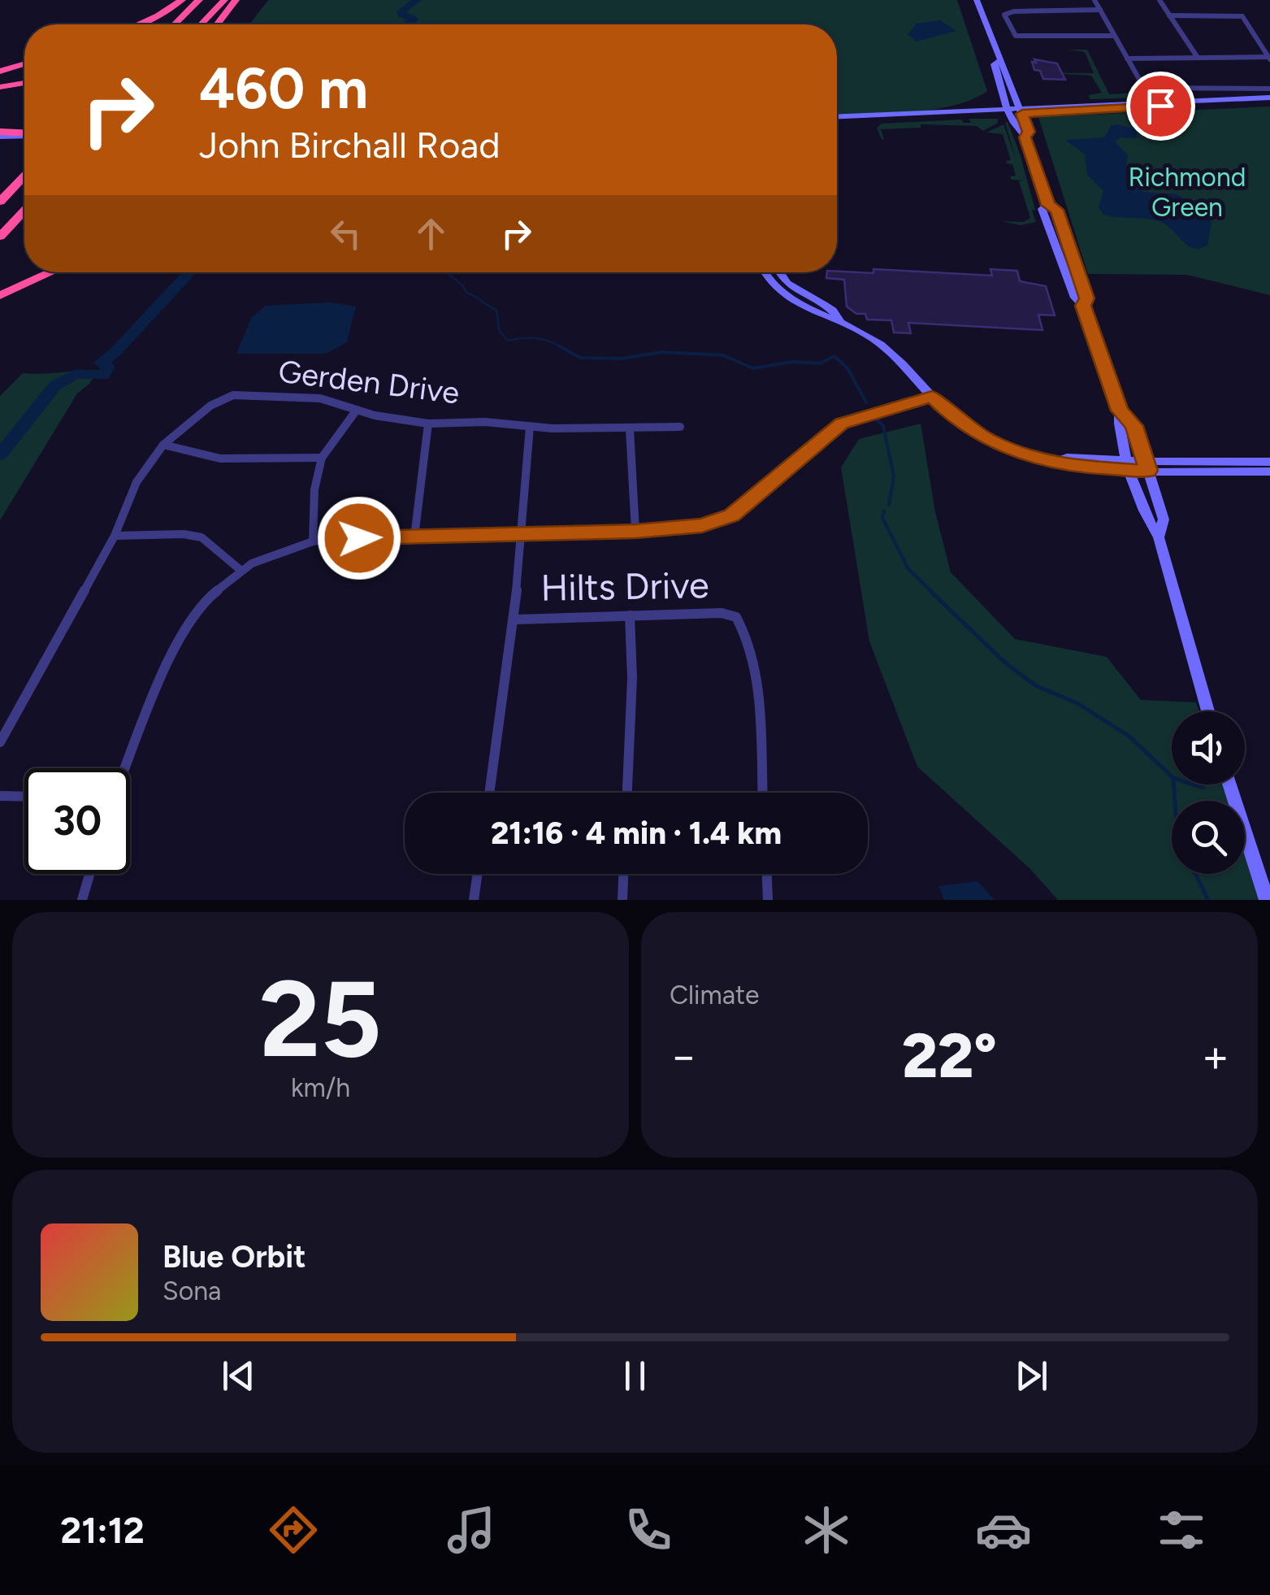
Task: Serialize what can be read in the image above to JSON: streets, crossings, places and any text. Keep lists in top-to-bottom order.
{
  "streets": {
    "street": ["Gerden Drive", "Hilts Drive"]
  },
  "parks": ["Richmond Green"],
  "page": {
    "turn": ["460 m", "John Birchall Road"],
    "limit": "30",
    "trip": "21:16 · 4 min · 1.4 km",
    "tile": [
      ["25", "km/h"],
      "Climate"
    ],
    "heat": ["−", "22°", "+"],
    "song": ["Blue Orbit", "Sona"],
    "tabs": "21:12"
  }
}
